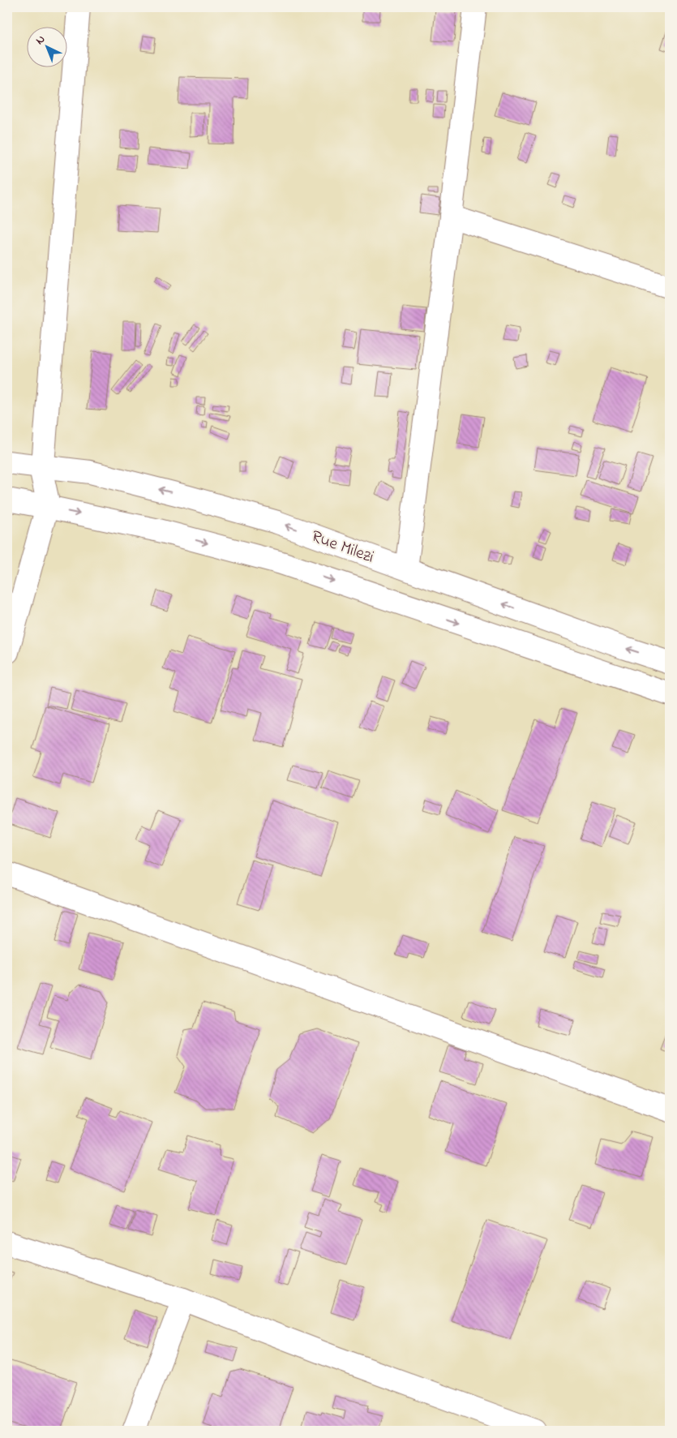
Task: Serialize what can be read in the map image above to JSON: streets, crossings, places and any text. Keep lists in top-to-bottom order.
{
  "streets": {
    "street": ["Rue Milezi"]
  },
  "north": "top left"
}
